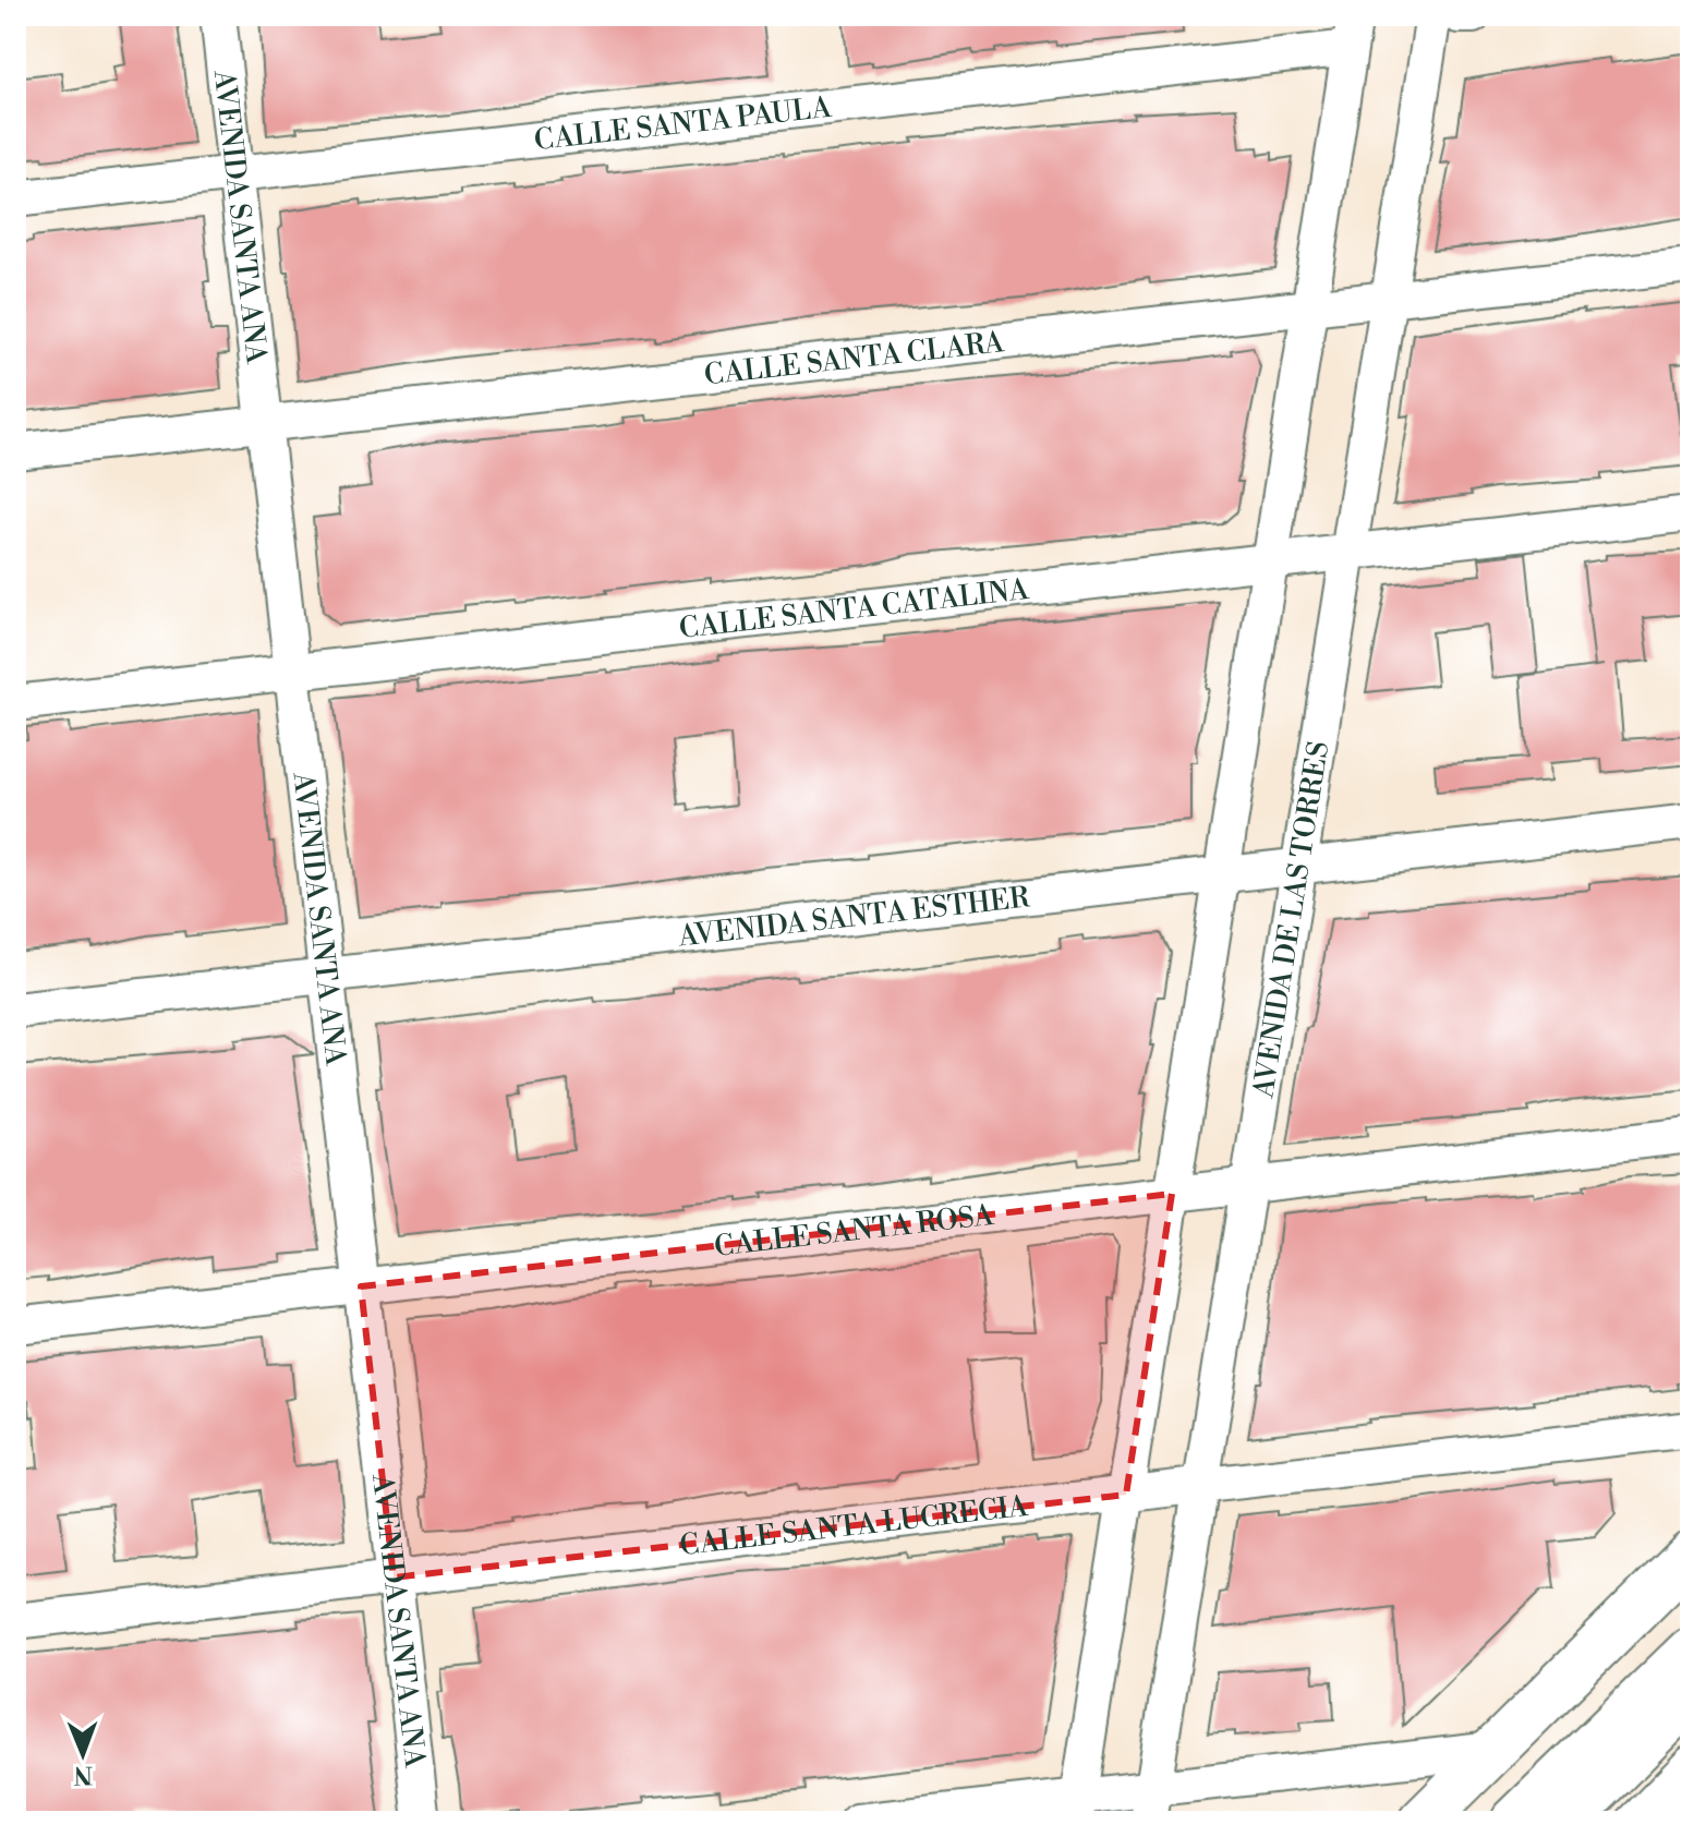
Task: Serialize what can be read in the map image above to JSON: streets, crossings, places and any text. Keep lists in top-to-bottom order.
{
  "streets": {
    "street": [
      "CALLE SANTA PAULA",
      "AVENIDA SANTA ANA",
      "CALLE SANTA CLARA",
      "CALLE SANTA CATALINA",
      "AVENIDA SANTA ESTHER",
      "AVENIDA DE LAS TORRES",
      "CALLE SANTA ROSA",
      "CALLE SANTA LUCRECIA"
    ]
  },
  "crossings": [
    ["CALLE SANTA PAULA", "AVENIDA SANTA ANA"],
    ["AVENIDA SANTA ANA", "CALLE SANTA CLARA"],
    ["AVENIDA SANTA ANA", "CALLE SANTA CATALINA"],
    ["AVENIDA SANTA ANA", "AVENIDA SANTA ESTHER"],
    ["AVENIDA SANTA ANA", "CALLE SANTA ROSA"],
    ["AVENIDA SANTA ANA", "CALLE SANTA LUCRECIA"],
    ["CALLE SANTA CLARA", "AVENIDA DE LAS TORRES"],
    ["CALLE SANTA CATALINA", "AVENIDA DE LAS TORRES"],
    ["AVENIDA SANTA ESTHER", "AVENIDA DE LAS TORRES"],
    ["AVENIDA DE LAS TORRES", "CALLE SANTA ROSA"],
    ["AVENIDA DE LAS TORRES", "CALLE SANTA LUCRECIA"]
  ],
  "north": "bottom"
}
